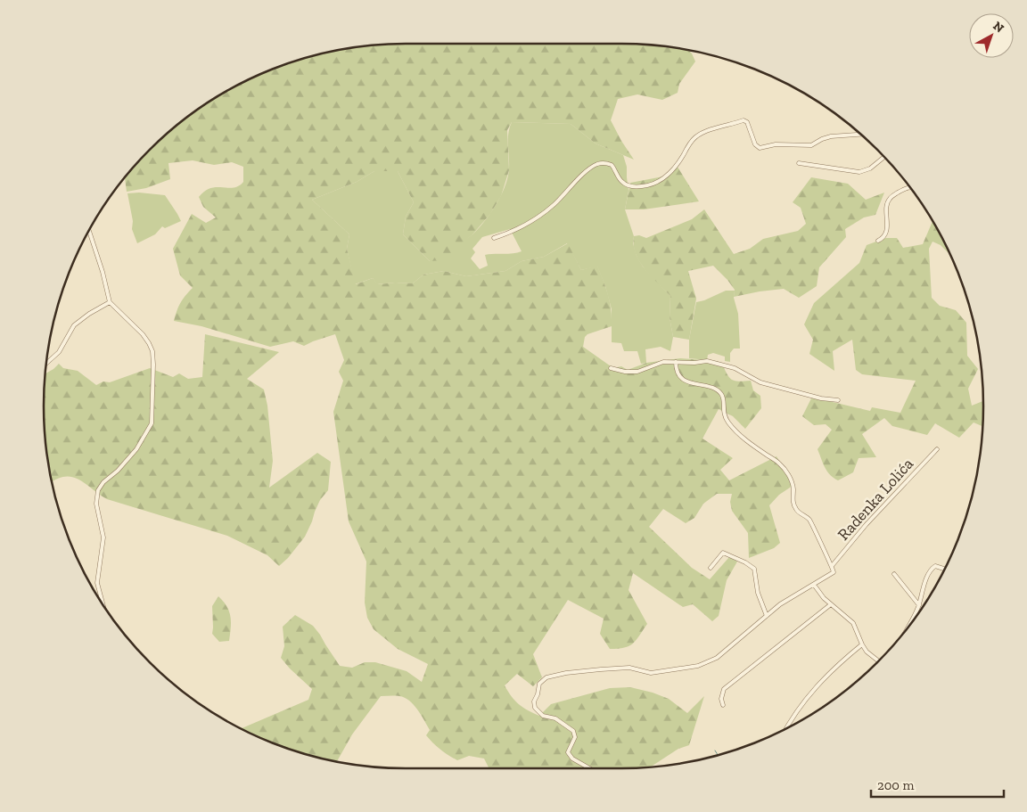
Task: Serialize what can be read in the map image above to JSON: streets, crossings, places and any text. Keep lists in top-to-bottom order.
{
  "streets": {
    "street": ["Radenka Lolića"]
  },
  "scale_bar": "200 m",
  "north": "top right"
}
